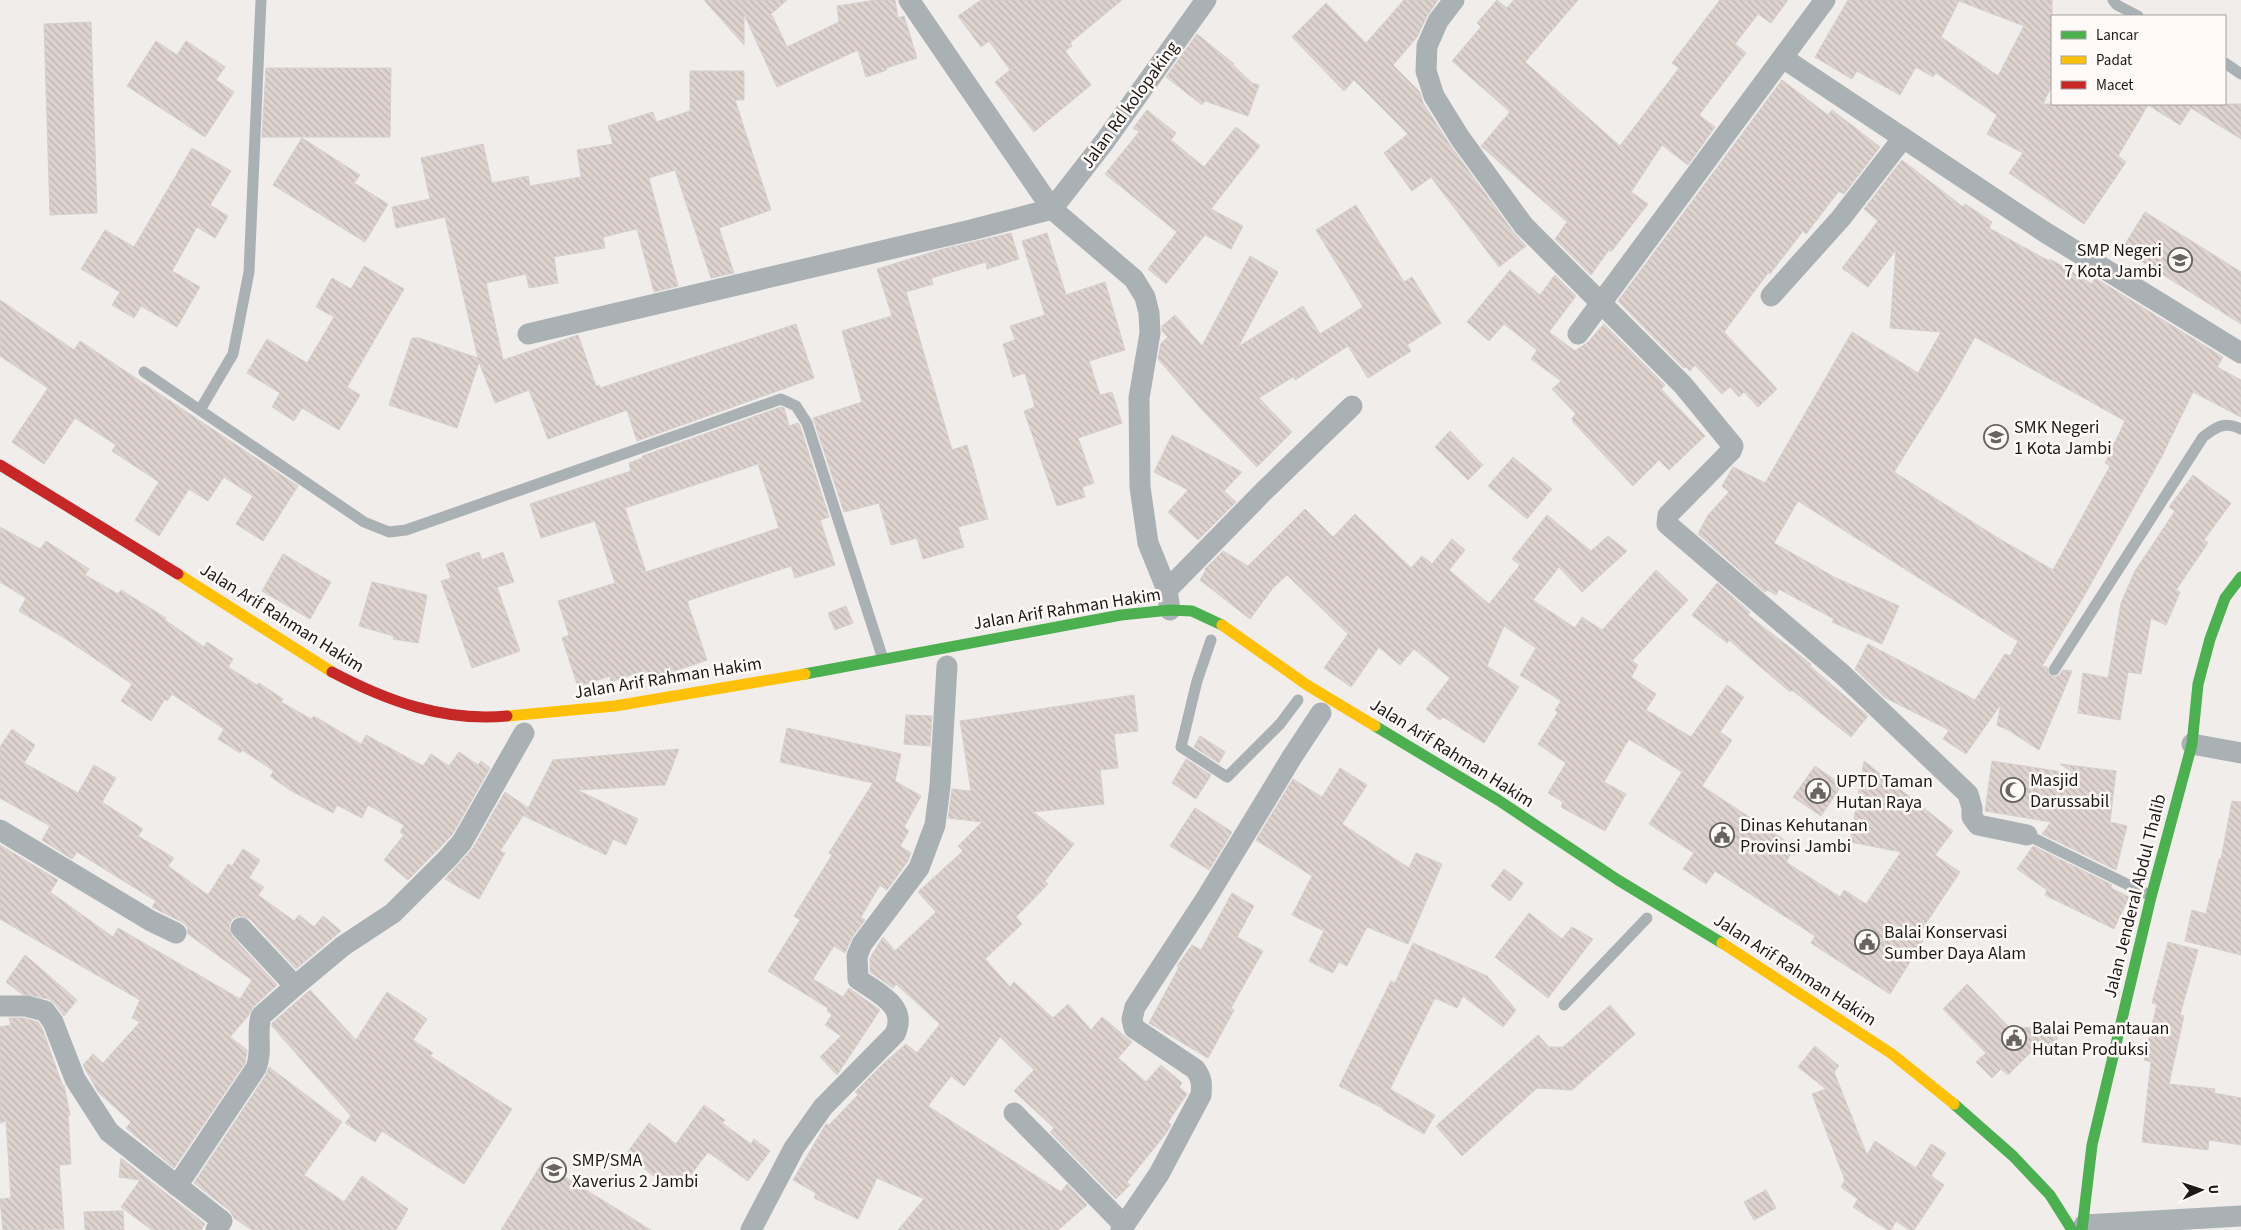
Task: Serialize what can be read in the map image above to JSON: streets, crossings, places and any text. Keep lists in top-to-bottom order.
{
  "streets": {
    "main road": ["Jalan Arif Rahman Hakim", "Jalan Jenderal Abdul Thalib"],
    "street": ["Jalan Rd kolopaking"]
  },
  "crossings": [
    ["Jalan Arif Rahman Hakim", "Jalan Jenderal Abdul Thalib"]
  ],
  "places": {
    "school or university": ["SMP Negeri 7 Kota Jambi", "SMK Negeri 1 Kota Jambi", "SMP/SMA Xaverius 2 Jambi"],
    "mosque": ["Masjid Darussabil"],
    "public building": [
      "UPTD Taman Hutan Raya",
      "Dinas Kehutanan Provinsi Jambi",
      "Balai Konservasi Sumber Daya Alam",
      "Balai Pemantauan Hutan Produksi"
    ]
  },
  "legend": ["Lancar", "Padat", "Macet"],
  "north": "right"
}
